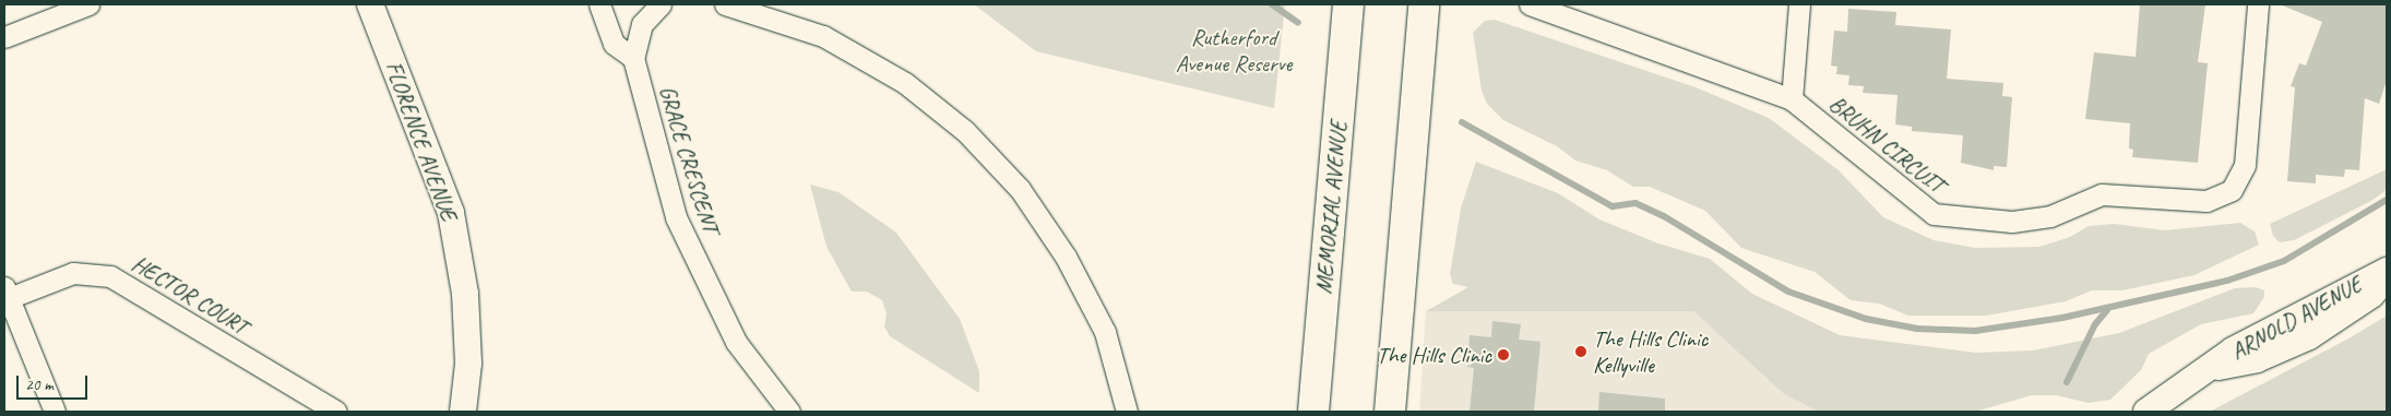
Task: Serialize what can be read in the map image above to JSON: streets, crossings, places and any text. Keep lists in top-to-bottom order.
{
  "streets": {
    "main road": ["MEMORIAL AVENUE"],
    "street": [
      "FLORENCE AVENUE",
      "BRUHN CIRCUIT",
      "GRACE CRESCENT",
      "HECTOR COURT",
      "ARNOLD AVENUE"
    ]
  },
  "parks": ["Rutherford Avenue Reserve"],
  "places": ["The Hills Clinic Kellyville", "The Hills Clinic"],
  "scale_bar": "20 m"
}
